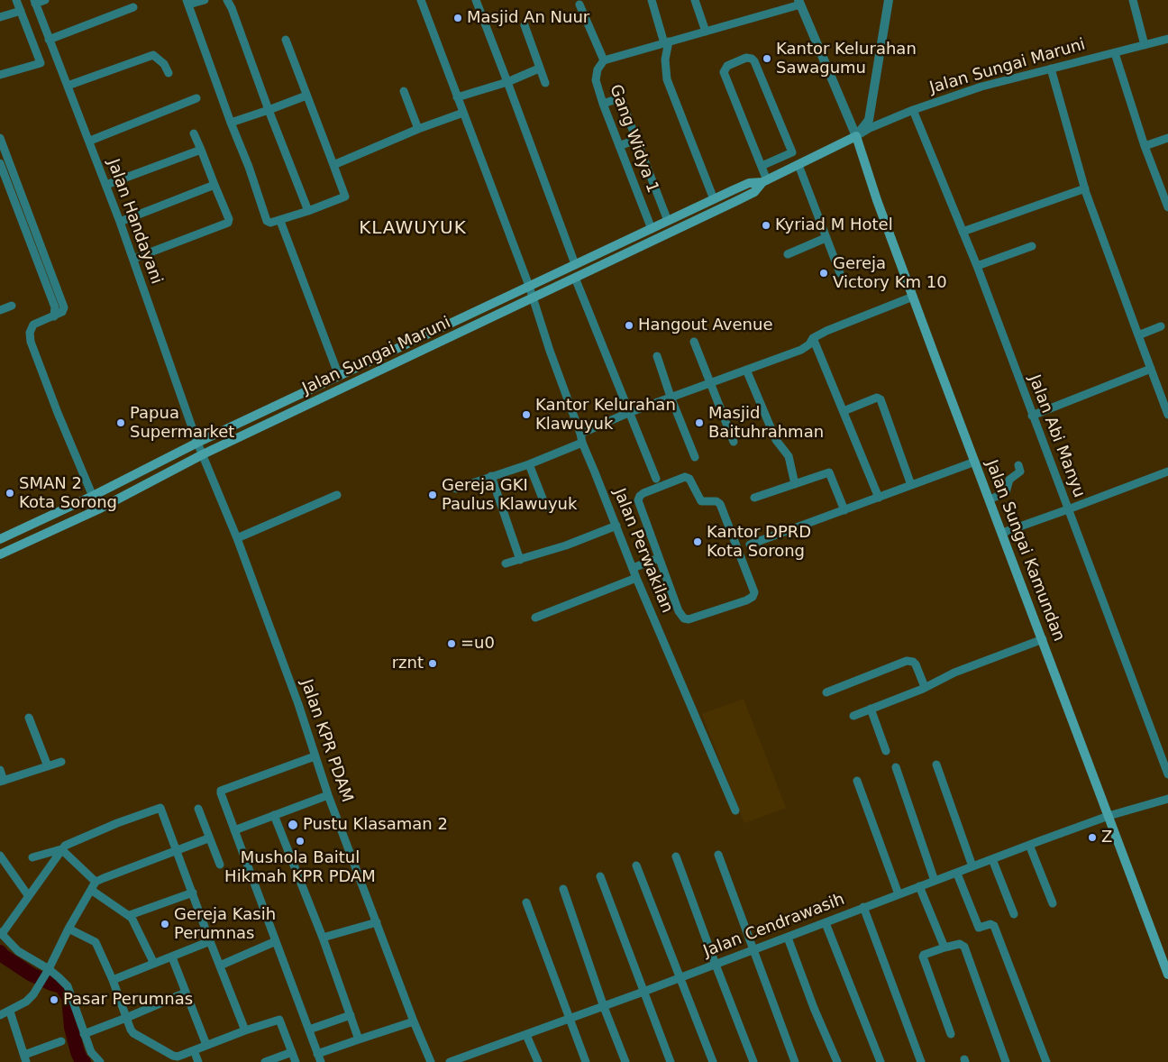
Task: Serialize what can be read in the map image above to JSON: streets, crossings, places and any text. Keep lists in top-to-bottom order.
{
  "streets": {
    "main road": ["Jalan Sungai Maruni", "Jalan Sungai Kamundan"],
    "street": [
      "Gang Widya 1",
      "Jalan Handayani",
      "Jalan Abi Manyu",
      "Jalan Perwakilan",
      "Jalan KPR PDAM",
      "Jalan Cendrawasih"
    ]
  },
  "crossings": [
    ["Jalan Sungai Maruni", "Gang Widya 1"],
    ["Jalan Sungai Maruni", "Jalan Handayani"],
    ["Jalan Sungai Maruni", "Jalan Abi Manyu"],
    ["Jalan Sungai Maruni", "Jalan Perwakilan"],
    ["Jalan Sungai Maruni", "Jalan Sungai Kamundan"],
    ["Jalan Sungai Maruni", "Jalan KPR PDAM"],
    ["Jalan Handayani", "Jalan KPR PDAM"],
    ["Jalan Sungai Kamundan", "Jalan Cendrawasih"]
  ],
  "districts": ["KLAWUYUK"],
  "places": [
    "Masjid An Nuur",
    "Kantor Kelurahan Sawagumu",
    "Kyriad M Hotel",
    "Gereja Victory Km 10",
    "Hangout Avenue",
    "Kantor Kelurahan Klawuyuk",
    "Papua Supermarket",
    "Masjid Baituhrahman",
    "SMAN 2 Kota Sorong",
    "Gereja GKI Paulus Klawuyuk",
    "Kantor DPRD Kota Sorong",
    "=u0",
    "rznt",
    "Pustu Klasaman 2",
    "Z",
    "Mushola Baitul Hikmah KPR PDAM",
    "Gereja Kasih Perumnas",
    "Pasar Perumnas"
  ]
}
